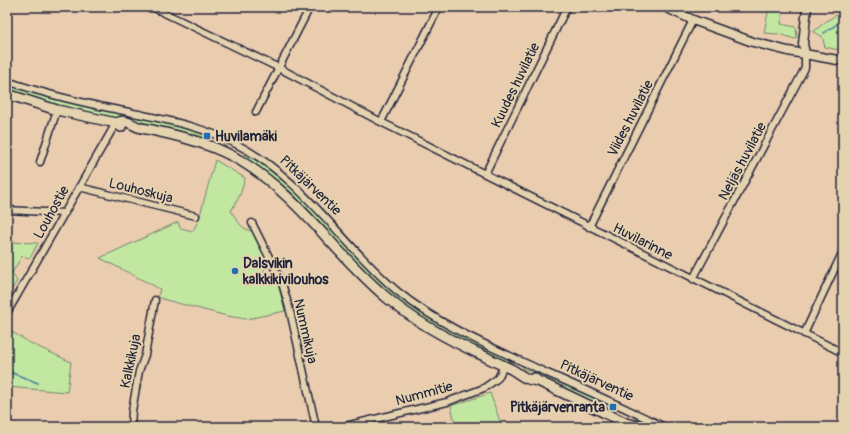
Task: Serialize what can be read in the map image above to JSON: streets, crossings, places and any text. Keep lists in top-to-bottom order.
{
  "streets": {
    "main road": ["Pitkäjärventie"],
    "street": [
      "Kuudes huvilatie",
      "Viides huvilatie",
      "Neljäs huvilatie",
      "Louhoskuja",
      "Louhostie",
      "Huvilarinne",
      "Nummikuja",
      "Kalkkikuja",
      "Nummitie"
    ]
  },
  "crossings": [
    ["Kuudes huvilatie", "Huvilarinne"],
    ["Viides huvilatie", "Huvilarinne"],
    ["Neljäs huvilatie", "Huvilarinne"],
    ["Pitkäjärventie", "Louhostie"],
    ["Pitkäjärventie", "Nummitie"],
    ["Louhoskuja", "Louhostie"]
  ],
  "places": {
    "transit": ["Huvilamäki", "Pitkäjärvenranta"],
    "other": ["Dalsvikin kalkkikivilouhos"]
  }
}
